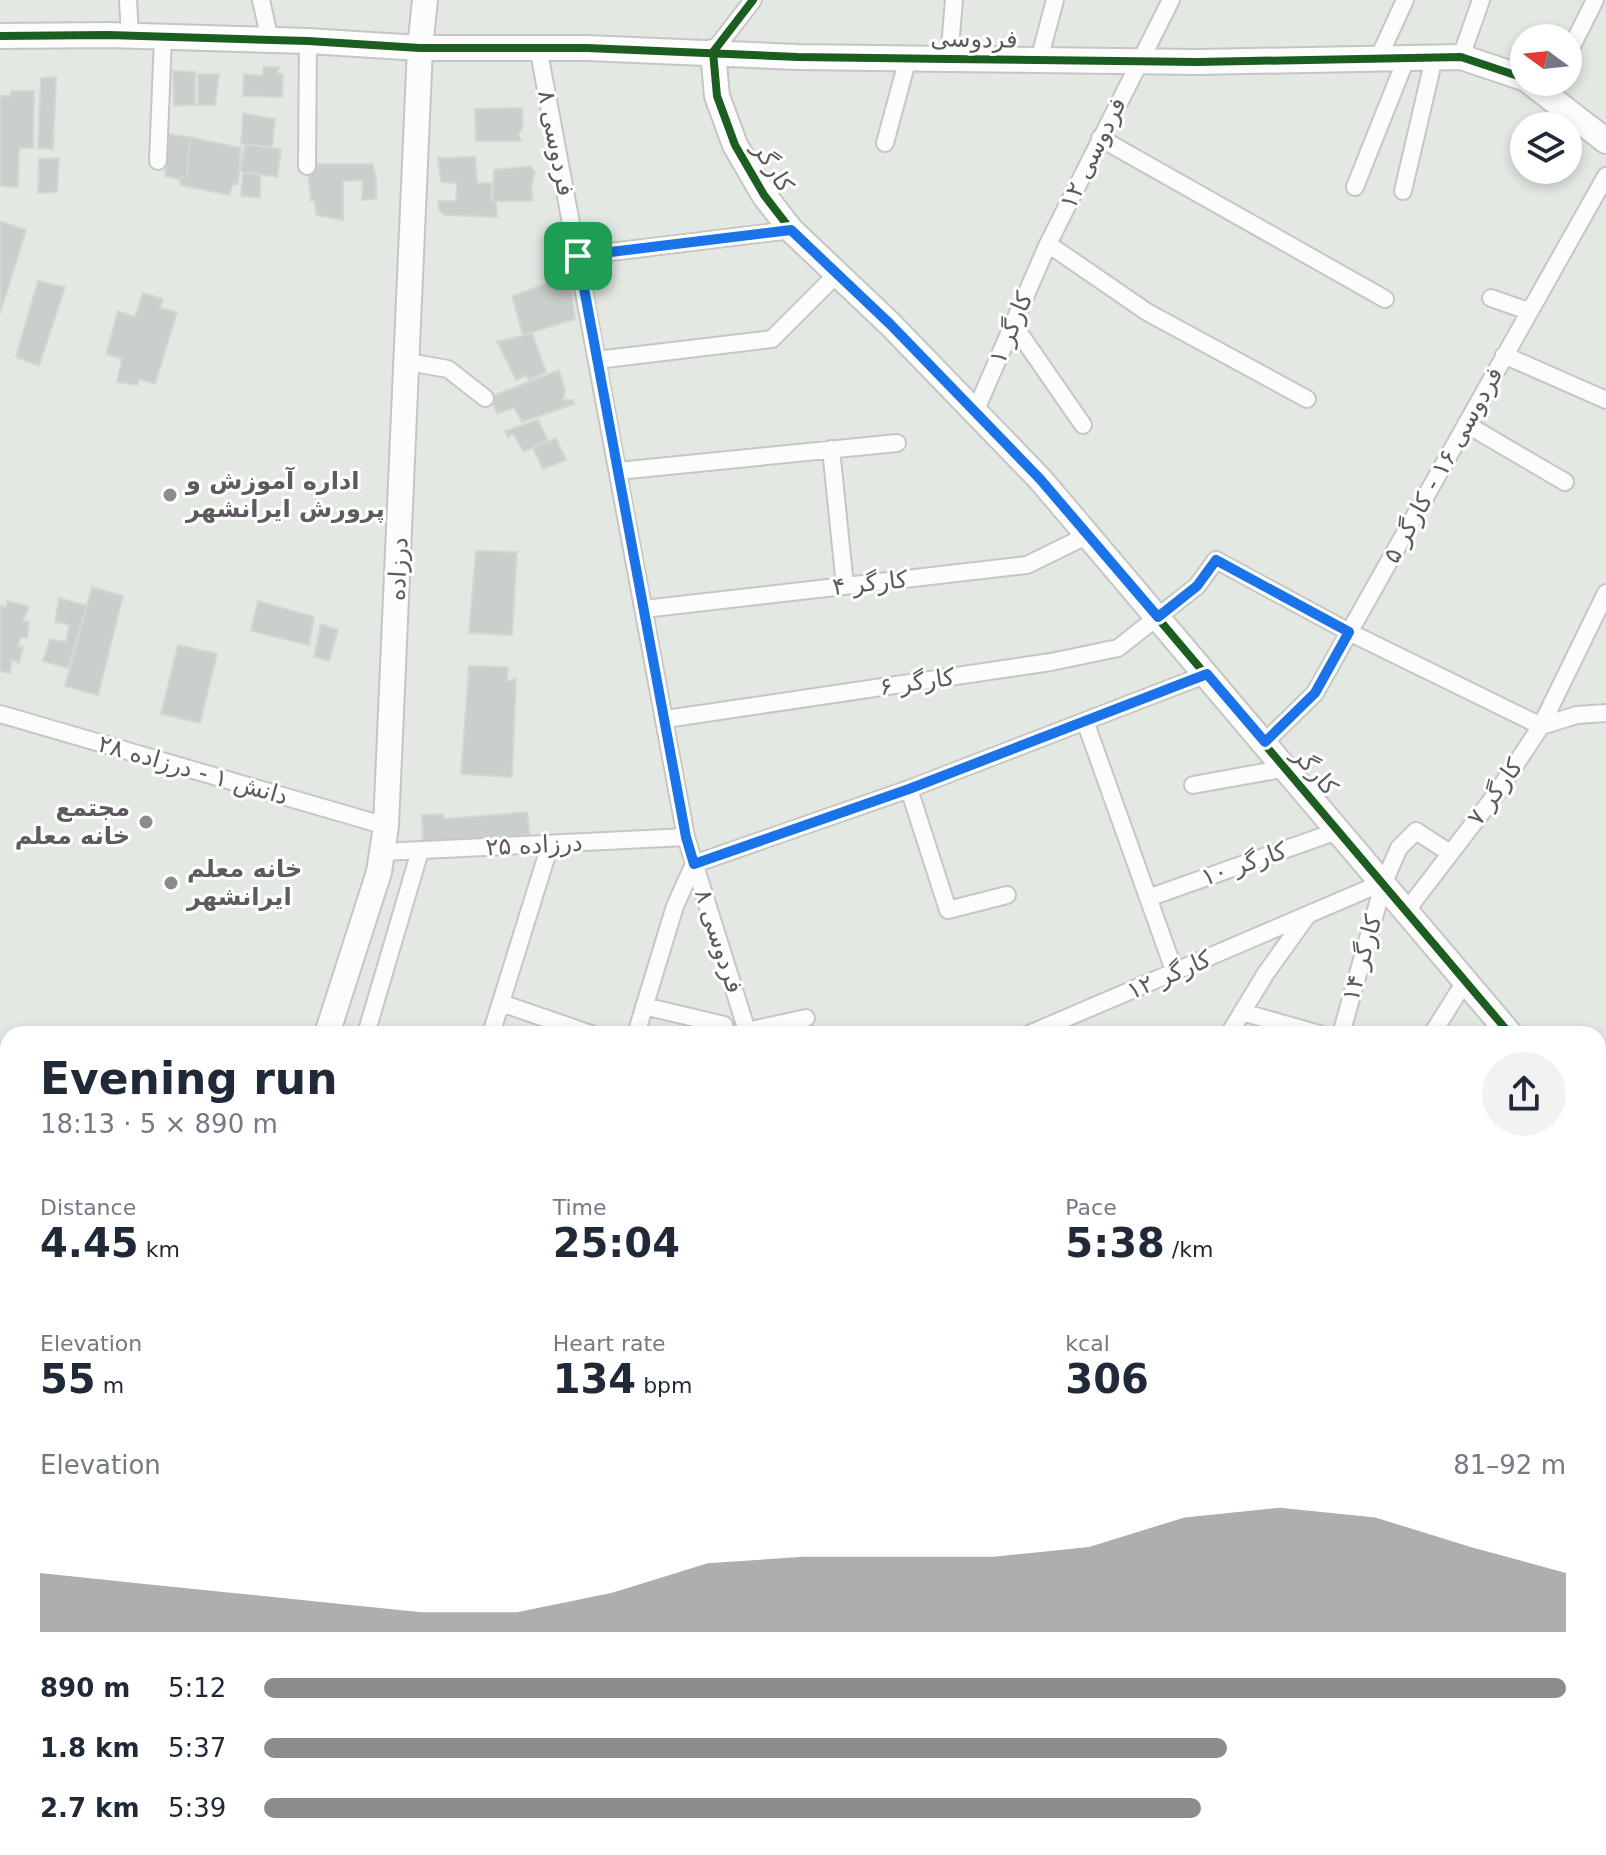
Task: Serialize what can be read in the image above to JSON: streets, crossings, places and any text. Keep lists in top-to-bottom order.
{
  "streets": {
    "street": [
      "فردوسی",
      "فردوسی ۸",
      "فردوسی ۱۲",
      "کارگر",
      "کارگر ۱",
      "فردوسی ۱۶ - کارگر ۵",
      "درزاده",
      "کارگر ۴",
      "کارگر ۶",
      "دانش ۱ - درزاده ۲۸",
      "کارگر ۷",
      "درزاده ۲۵",
      "کارگر ۱۰",
      "کارگر ۱۴",
      "کارگر ۱۲"
    ]
  },
  "crossings": [
    ["فردوسی", "فردوسی ۸"],
    ["فردوسی", "فردوسی ۱۲"],
    ["فردوسی", "کارگر"],
    ["فردوسی", "درزاده"],
    ["فردوسی ۸", "کارگر ۴"],
    ["فردوسی ۸", "کارگر ۶"],
    ["فردوسی ۸", "درزاده ۲۵"],
    ["فردوسی ۱۲", "کارگر ۱"],
    ["کارگر", "کارگر ۱"],
    ["کارگر", "فردوسی ۱۶ - کارگر ۵"],
    ["کارگر", "کارگر ۴"],
    ["کارگر", "کارگر ۶"],
    ["کارگر", "کارگر ۷"],
    ["کارگر", "کارگر ۱۰"],
    ["کارگر", "کارگر ۱۴"],
    ["کارگر", "کارگر ۱۲"],
    ["فردوسی ۱۶ - کارگر ۵", "کارگر ۶"],
    ["درزاده", "دانش ۱ - درزاده ۲۸"],
    ["درزاده", "درزاده ۲۵"],
    ["کارگر ۷", "کارگر ۱۴"],
    ["کارگر ۱۴", "کارگر ۱۲"]
  ],
  "places": ["اداره آموزش و پرورش ایرانشهر", "مجتمع خانه معلم", "خانه معلم ایرانشهر"],
  "north": "left",
  "page": {
    "heading": ["Evening run", "18:13 · 5 × 890 m"],
    "stats": [
      ["Distance", "4.45 km"],
      ["Time", "25:04"],
      ["Pace", "5:38 /km"],
      ["Elevation", "55 m"],
      ["Heart rate", "134 bpm"],
      ["kcal", "306"]
    ],
    "chart": ["Elevation", "81–92 m"],
    "list": [
      {
        "name": "890 m",
        "note": "5:12"
      },
      {
        "name": "1.8 km",
        "note": "5:37"
      },
      {
        "name": "2.7 km",
        "note": "5:39"
      }
    ]
  }
}
